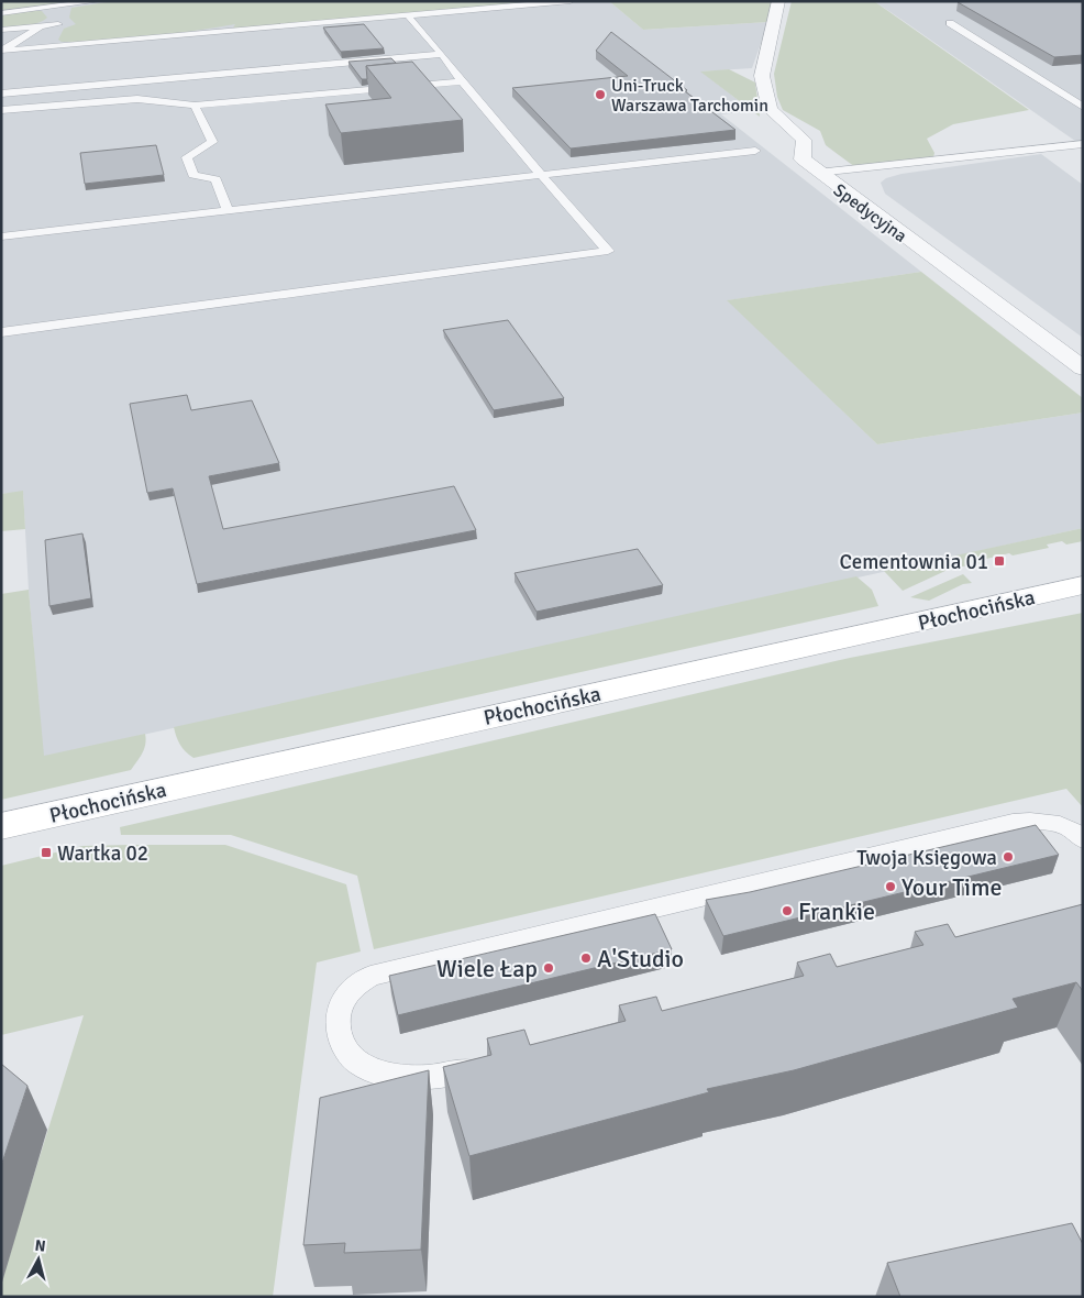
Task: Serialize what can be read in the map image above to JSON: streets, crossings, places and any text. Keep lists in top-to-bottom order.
{
  "streets": {
    "main road": ["Płochocińska"],
    "street": ["Spedycyjna"]
  },
  "places": {
    "other": [
      "Uni-Truck Warszawa Tarchomin",
      "Twoja Księgowa",
      "Your Time",
      "Frankie",
      "A'Studio",
      "Wiele Łap"
    ],
    "transit": ["Cementownia 01", "Wartka 02"]
  },
  "north": "top"
}
